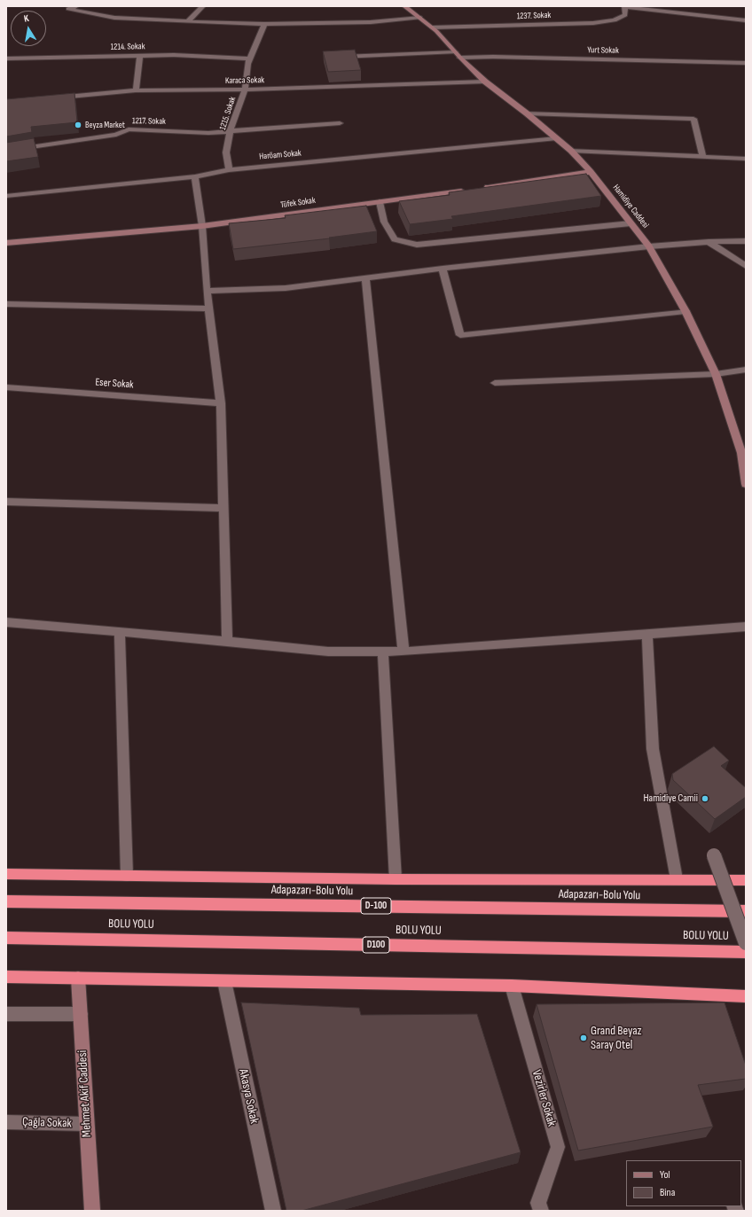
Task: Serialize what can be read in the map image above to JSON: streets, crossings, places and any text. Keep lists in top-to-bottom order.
{
  "streets": {
    "highway": [
      "Adapazarı-Bolu Yolu",
      "D-100",
      "BOLU YOLU",
      "D100"
    ],
    "street": [
      "1237. Sokak",
      "1214. Sokak",
      "Yurt Sokak",
      "Karaca Sokak",
      "1215. Sokak",
      "1217. Sokak",
      "Haröam Sokak",
      "Tüfek Sokak",
      "Hamidiye Caddesi",
      "Eser Sokak",
      "Mehmet Akif Caddesi",
      "Akasya Sokak",
      "Vezirler Sokak",
      "Çağla Sokak"
    ]
  },
  "crossings": [
    ["1237. Sokak", "Hamidiye Caddesi"],
    ["1214. Sokak", "1215. Sokak"],
    ["Yurt Sokak", "Hamidiye Caddesi"],
    ["Karaca Sokak", "1215. Sokak"],
    ["Karaca Sokak", "Hamidiye Caddesi"],
    ["1215. Sokak", "1217. Sokak"],
    ["1215. Sokak", "Haröam Sokak"],
    ["Haröam Sokak", "Hamidiye Caddesi"],
    ["Tüfek Sokak", "Hamidiye Caddesi"],
    ["Mehmet Akif Caddesi", "Çağla Sokak"]
  ],
  "places": ["Beyza Market", "Hamidiye Camii", "Grand Beyaz Saray Otel"],
  "legend": ["Yol", "Bina"],
  "north": "top"
}
